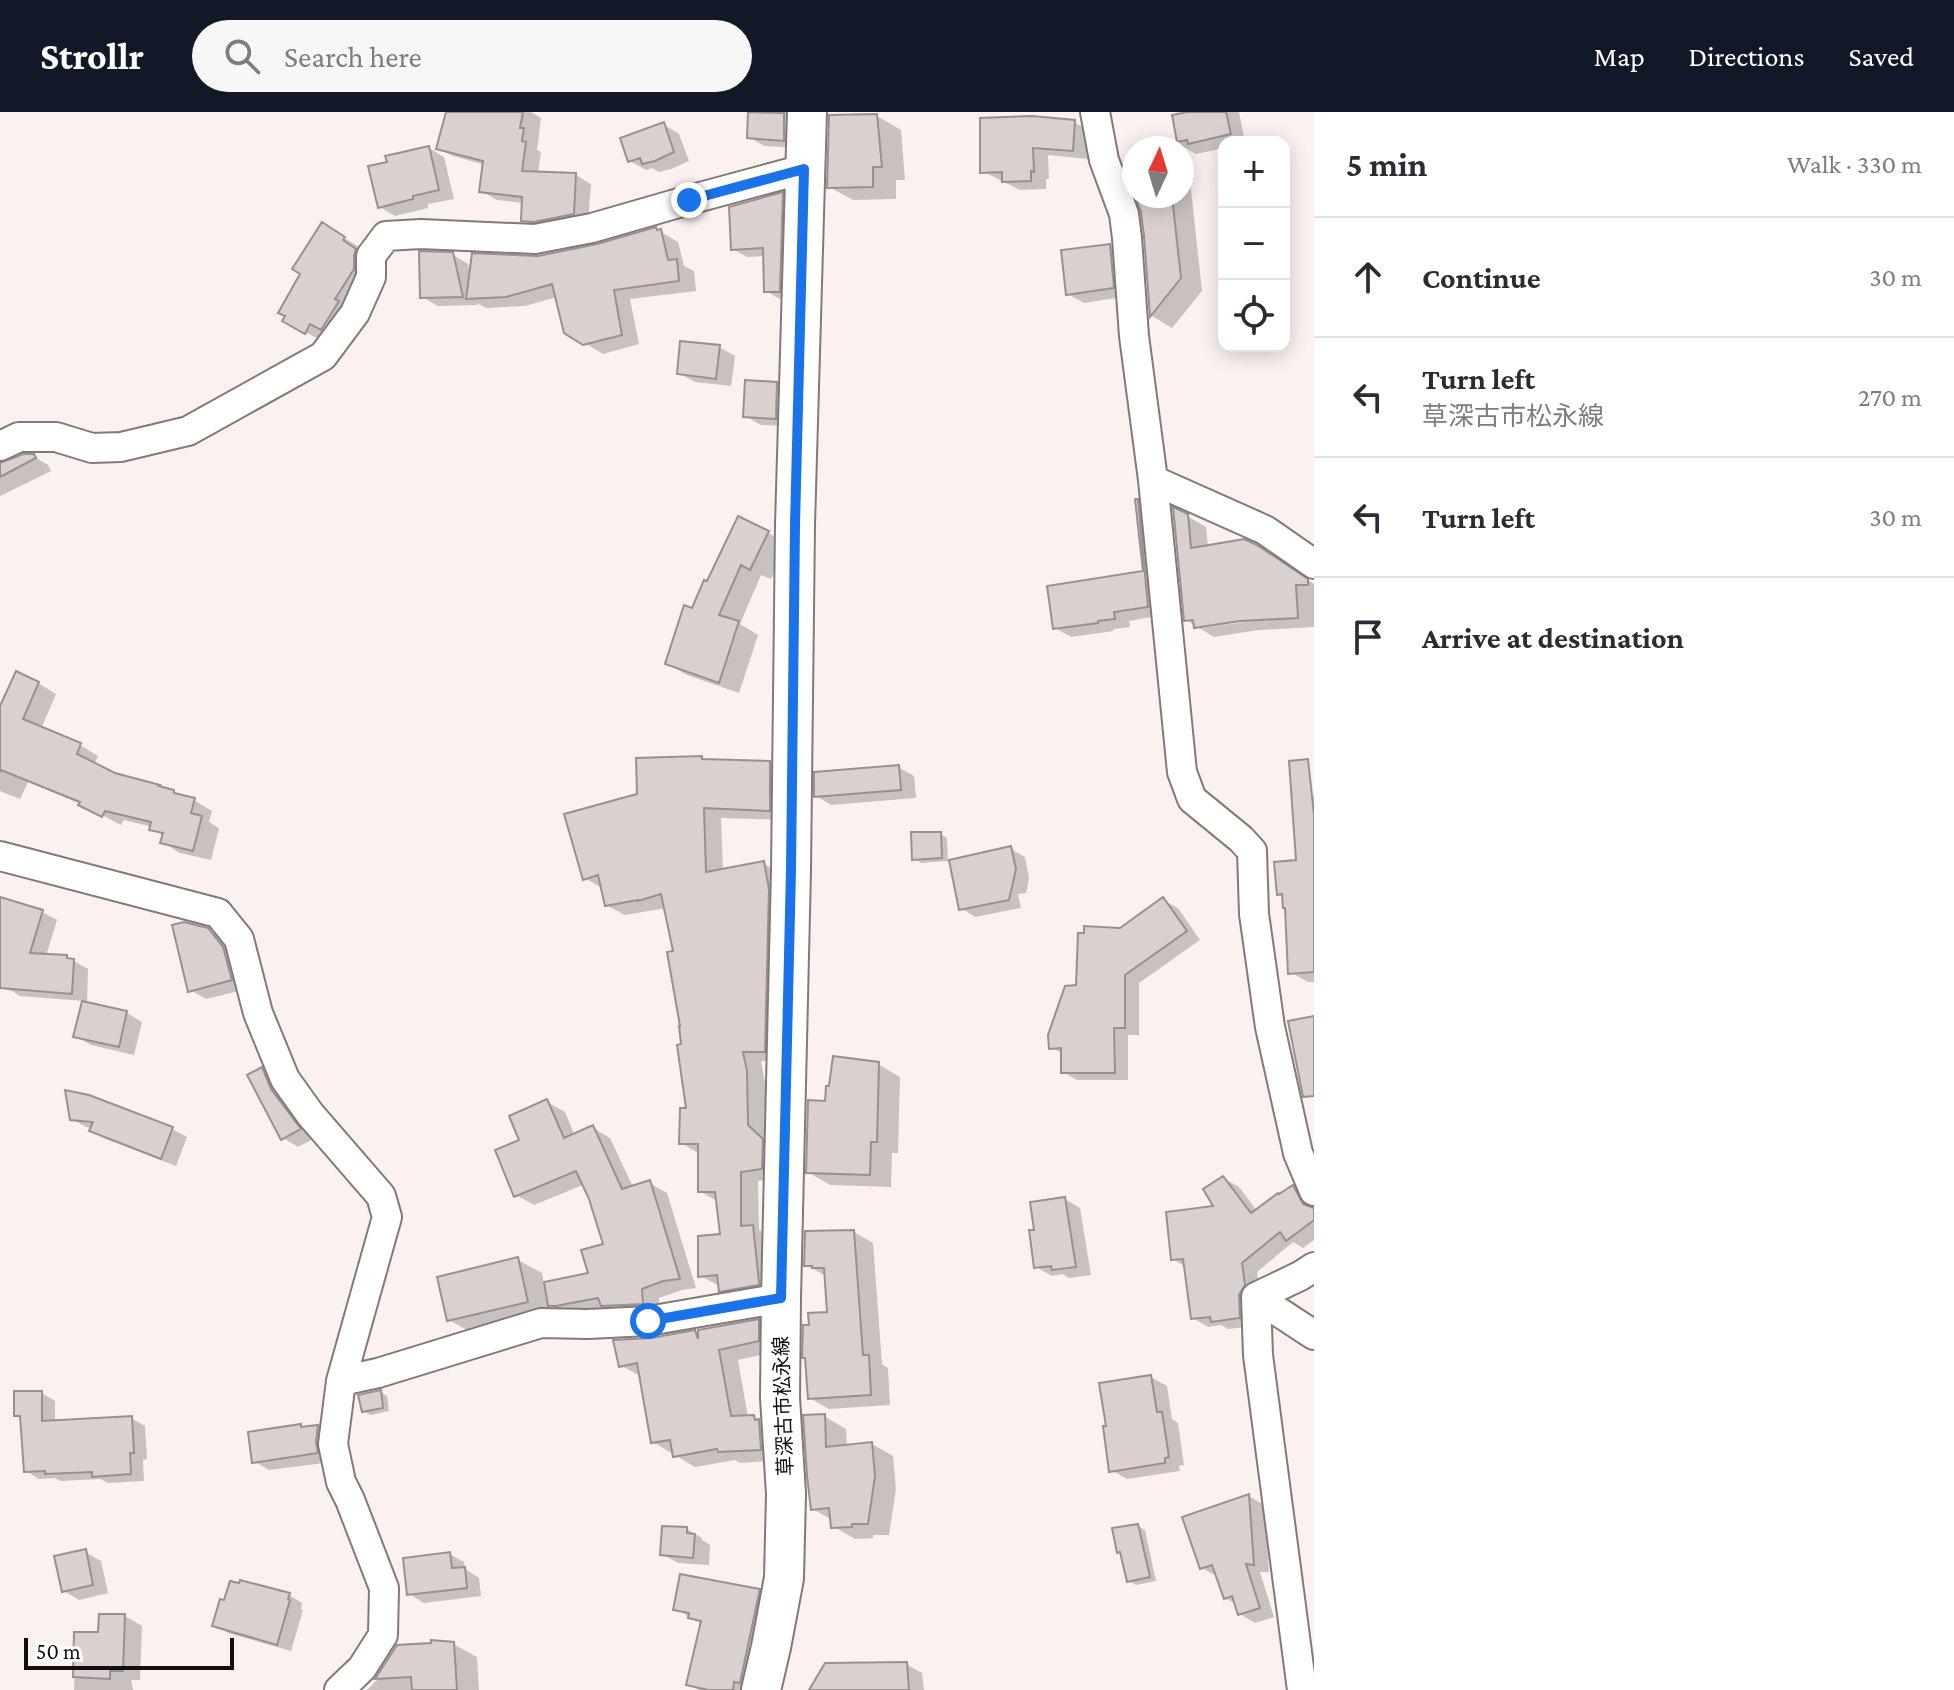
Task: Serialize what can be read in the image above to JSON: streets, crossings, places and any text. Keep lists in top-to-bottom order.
{
  "streets": {
    "main road": ["草深古市松永線"]
  },
  "scale_bar": "50 m",
  "north": "top",
  "page": {
    "header": "Strollr",
    "search": "Search here",
    "nav": ["Map", "Directions", "Saved"],
    "heading": ["5 min", "Walk · 330 m"],
    "map_buttons": ["+", "−"],
    "list": [
      ["Continue", "30 m"],
      ["Turn left", "草深古市松永線", "270 m"],
      ["Turn left", "30 m"],
      "Arrive at destination"
    ],
    "scale": "50 m"
  }
}
